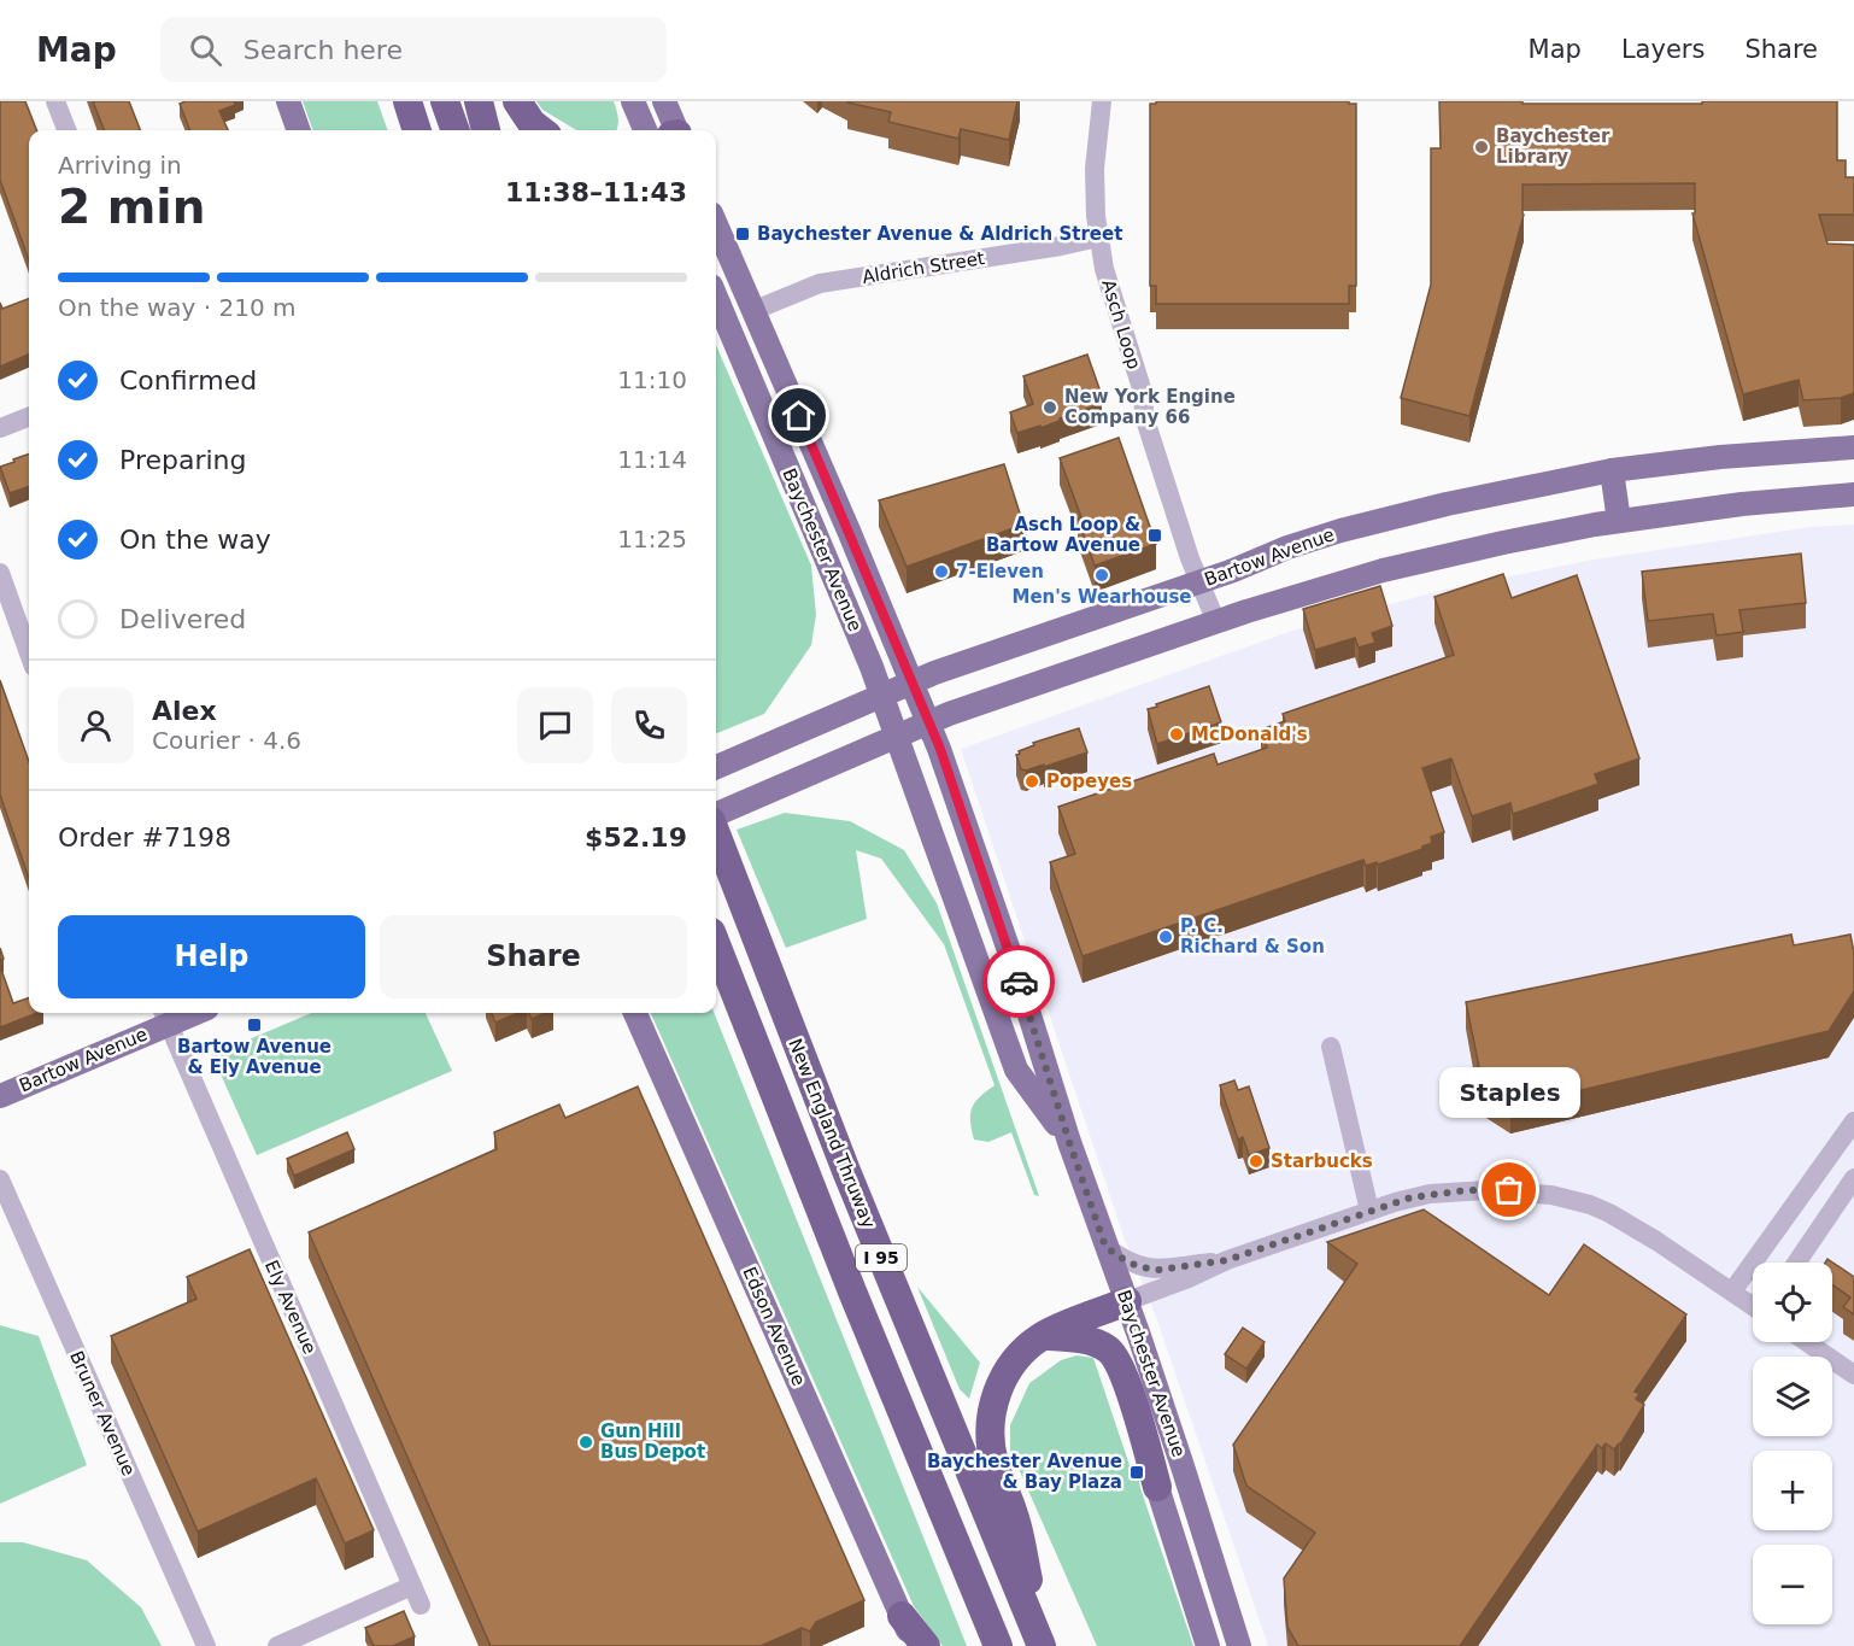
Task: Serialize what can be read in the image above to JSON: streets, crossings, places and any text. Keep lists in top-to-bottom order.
{
  "streets": {
    "highway": ["New England Thruway", "I 95"],
    "main road": ["Baychester Avenue", "Bartow Avenue", "Edson Avenue"],
    "street": [
      "Aldrich Street",
      "Asch Loop",
      "Ely Avenue",
      "Bruner Avenue"
    ]
  },
  "crossings": [
    ["Aldrich Street", "Asch Loop"],
    ["Aldrich Street", "Baychester Avenue"],
    ["Asch Loop", "Bartow Avenue"],
    ["Baychester Avenue", "Bartow Avenue"],
    ["Bartow Avenue", "Ely Avenue"]
  ],
  "places": {
    "other": [
      "Baychester Library",
      "New York Engine Company 66",
      "7-Eleven",
      "Men's Wearhouse",
      "McDonald's",
      "Popeyes",
      "P. C. Richard & Son",
      "Starbucks",
      "Staples",
      "Gun Hill Bus Depot"
    ],
    "transit": [
      "Baychester Avenue & Aldrich Street",
      "Asch Loop & Bartow Avenue",
      "Bartow Avenue & Ely Avenue",
      "Baychester Avenue & Bay Plaza"
    ]
  },
  "page": {
    "header": "Map",
    "search": "Search here",
    "nav": ["Map", "Layers", "Share"],
    "heading": ["2 min", "Arriving in", "11:38–11:43"],
    "panel": [
      "Alex",
      "Courier · 4.6",
      "Order #7198",
      "$52.19"
    ],
    "bar": "On the way · 210 m",
    "list": [
      ["Confirmed", "11:10"],
      ["Preparing", "11:14"],
      ["On the way", "11:25"],
      "Delivered"
    ],
    "buttons": ["Help", "Share"],
    "bubble": "Staples",
    "map_buttons": ["+", "−"]
  }
}
